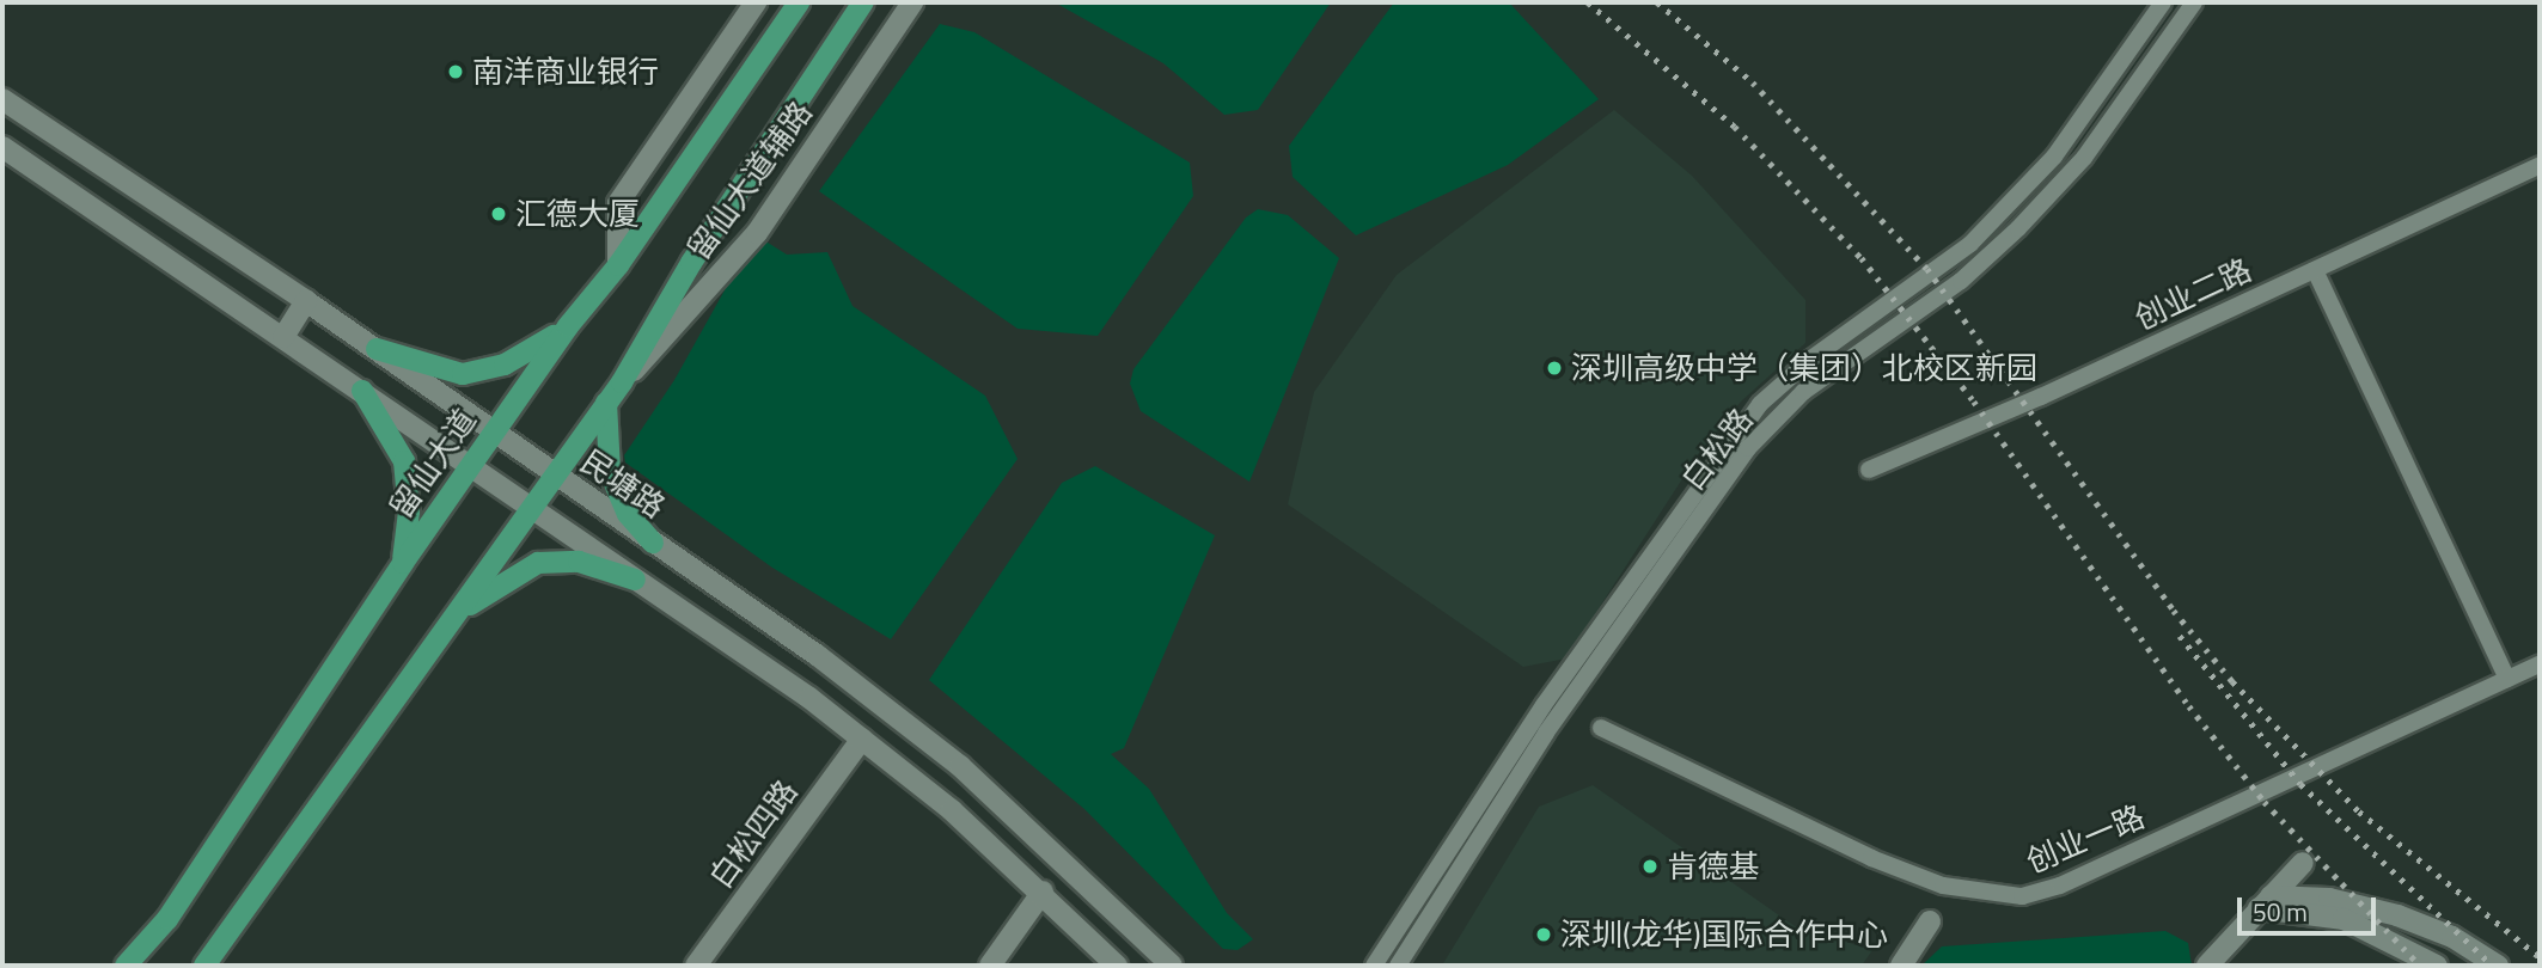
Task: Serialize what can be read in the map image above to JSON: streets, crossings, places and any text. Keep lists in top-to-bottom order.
{
  "streets": {
    "main road": [
      "留仙大道辅路",
      "留仙大道",
      "民塘路",
      "白松四路"
    ],
    "street": ["创业二路", "白松路", "创业一路"]
  },
  "crossings": [
    ["留仙大道", "民塘路"]
  ],
  "places": [
    "南洋商业银行",
    "汇德大厦",
    "深圳高级中学（集团）北校区新园",
    "肯德基",
    "深圳(龙华)国际合作中心"
  ],
  "scale_bar": "50 m"
}
